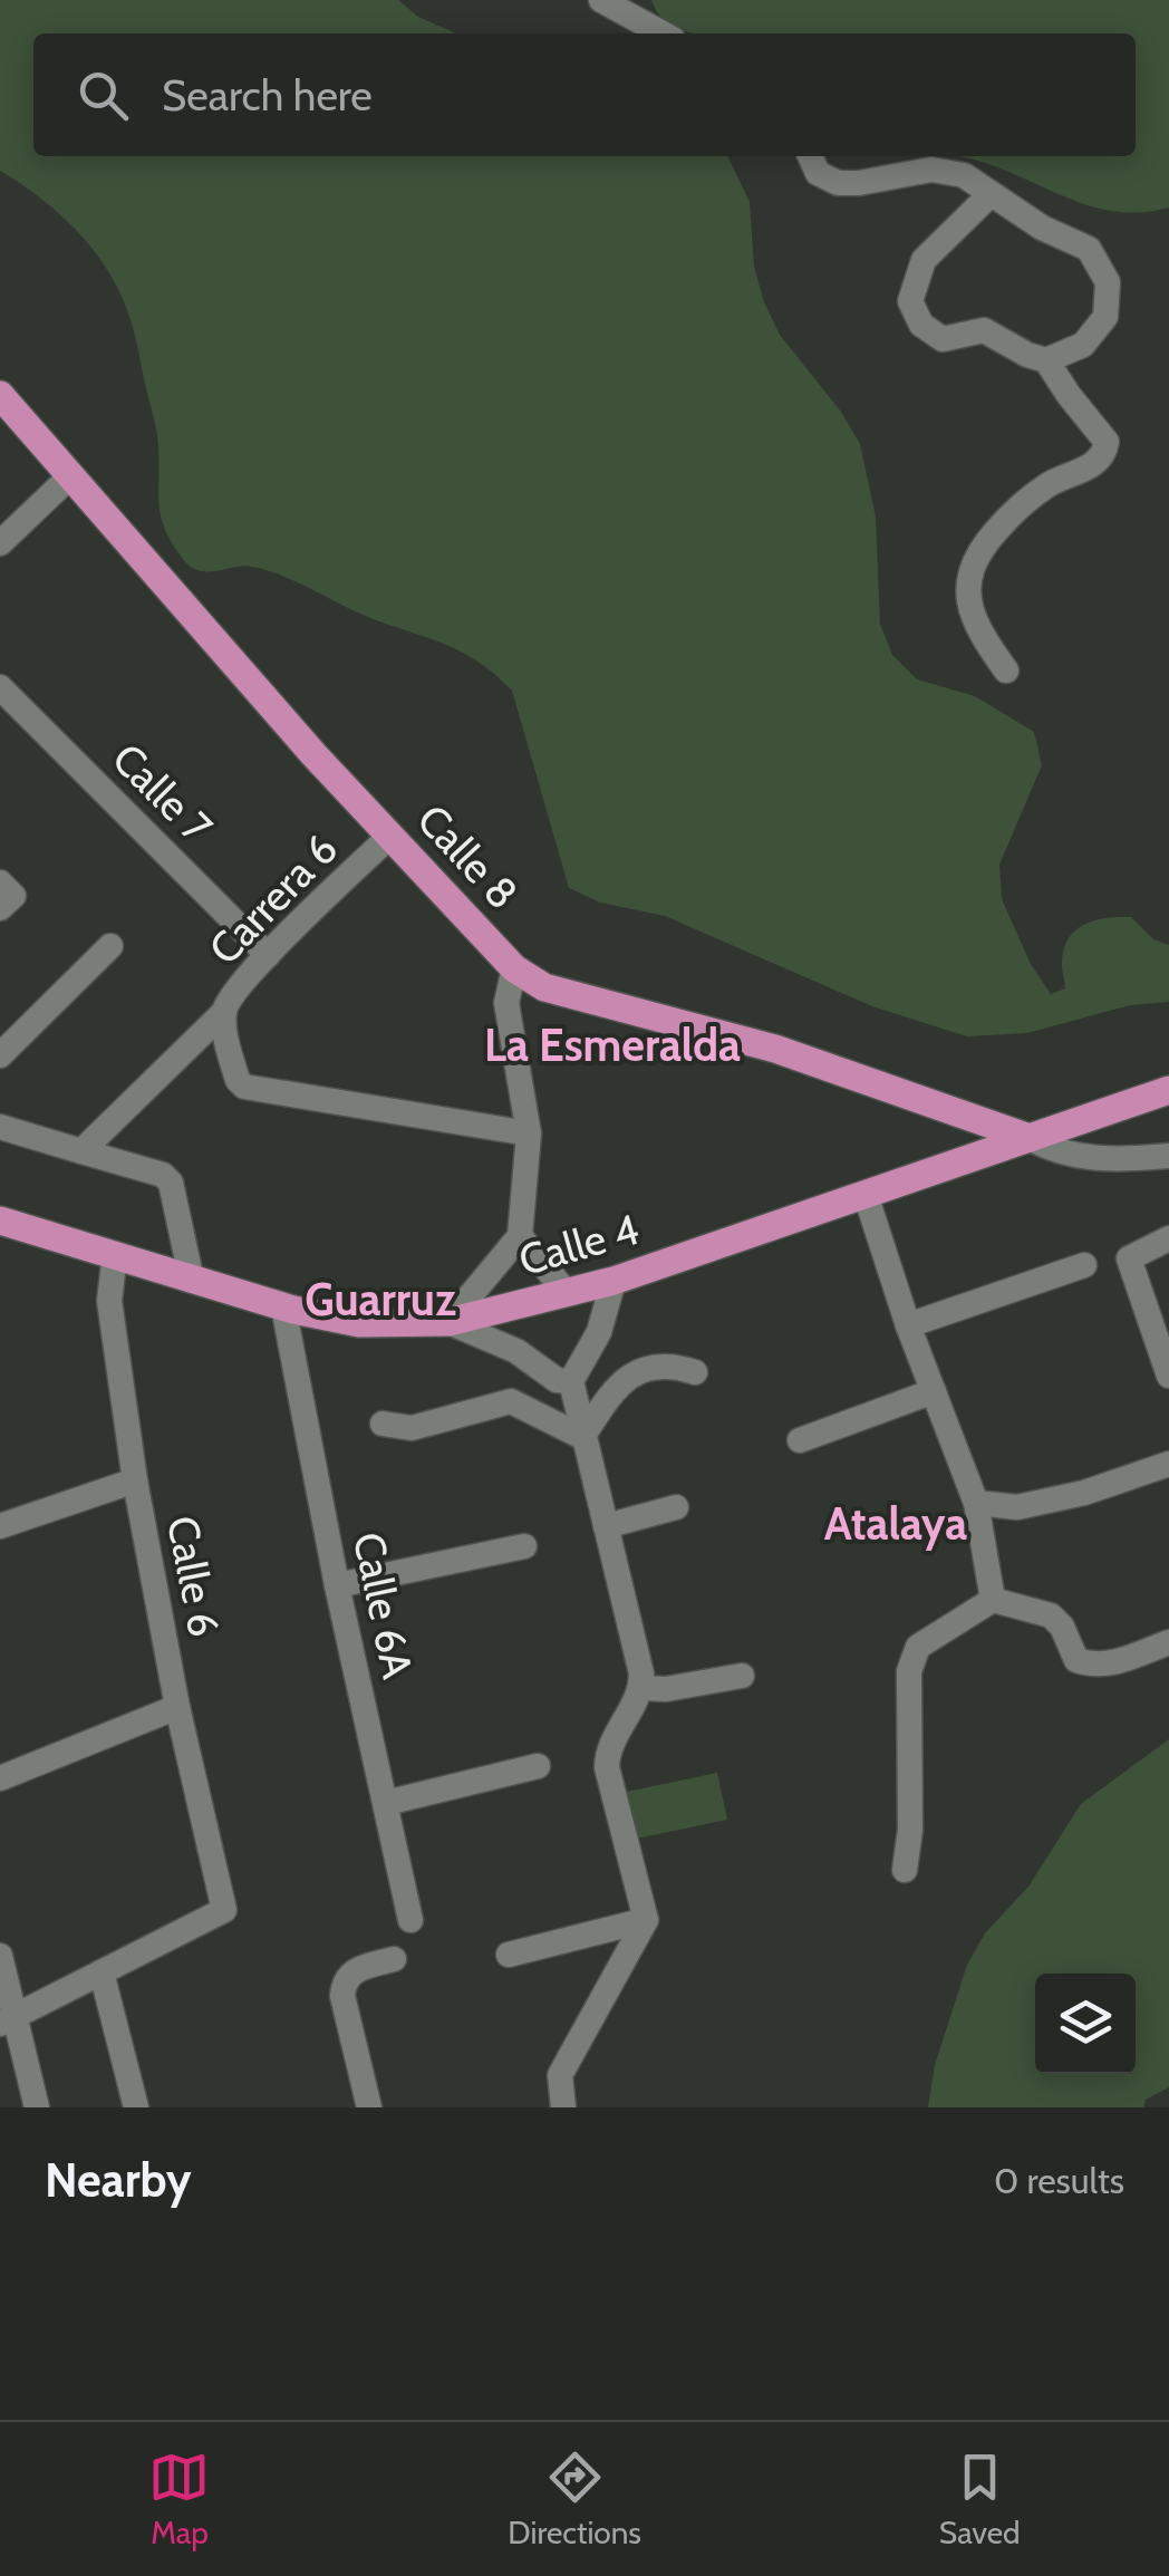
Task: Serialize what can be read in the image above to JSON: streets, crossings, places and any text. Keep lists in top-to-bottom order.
{
  "streets": {
    "main road": ["Calle 8", "Calle 4"],
    "street": [
      "Calle 7",
      "Carrera 6",
      "Calle 6",
      "Calle 6A"
    ]
  },
  "crossings": [
    ["Calle 7", "Carrera 6"],
    ["Calle 8", "Carrera 6"],
    ["Calle 8", "Calle 4"],
    ["Calle 4", "Calle 6"],
    ["Calle 4", "Calle 6A"]
  ],
  "districts": ["La Esmeralda", "Guarruz", "Atalaya"],
  "page": {
    "search": "Search here",
    "heading": ["Nearby", "0 results"],
    "nav": ["Map", "Directions", "Saved"]
  }
}
